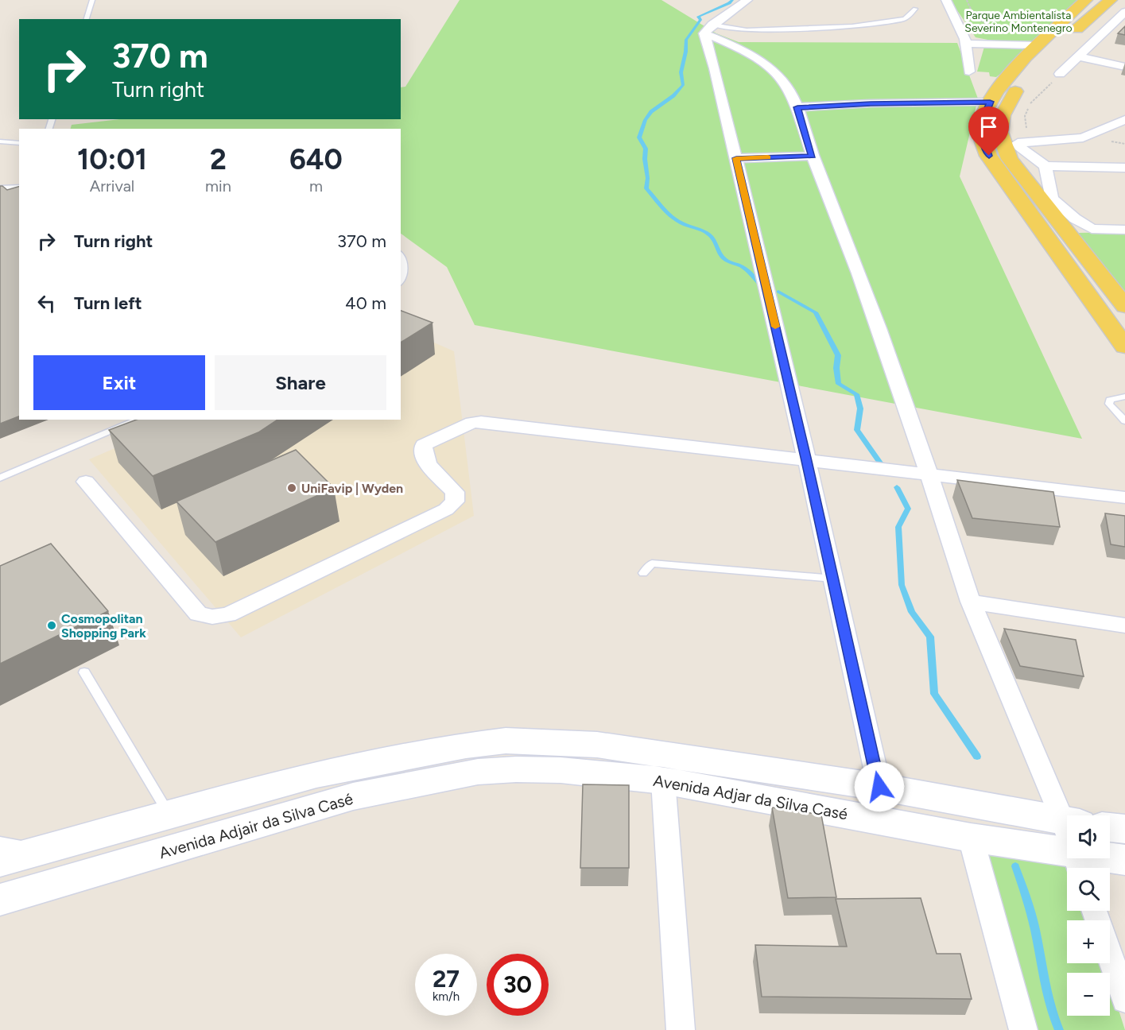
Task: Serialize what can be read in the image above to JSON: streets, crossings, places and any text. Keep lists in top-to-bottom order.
{
  "streets": {
    "main road": ["Avenida Adjar da Silva Casé", "Avenida Adjair da Silva Casé"]
  },
  "crossings": [
    ["Avenida Adjar da Silva Casé", "Avenida Adjair da Silva Casé"]
  ],
  "parks": ["Parque Ambientalista Severino Montenegro"],
  "places": ["UniFavip | Wyden", "Cosmopolitan Shopping Park"],
  "page": {
    "turn": ["370 m", "Turn right"],
    "eta": [
      "10:01",
      "Arrival",
      "2",
      "min",
      "640",
      "m"
    ],
    "list": [
      {
        "name": "Turn right",
        "value": "370 m"
      },
      {
        "name": "Turn left",
        "value": "40 m"
      }
    ],
    "buttons": ["Exit", "Share"],
    "map_buttons": ["+", "−"],
    "speed": "27 km/h",
    "limit": "30"
  }
}
